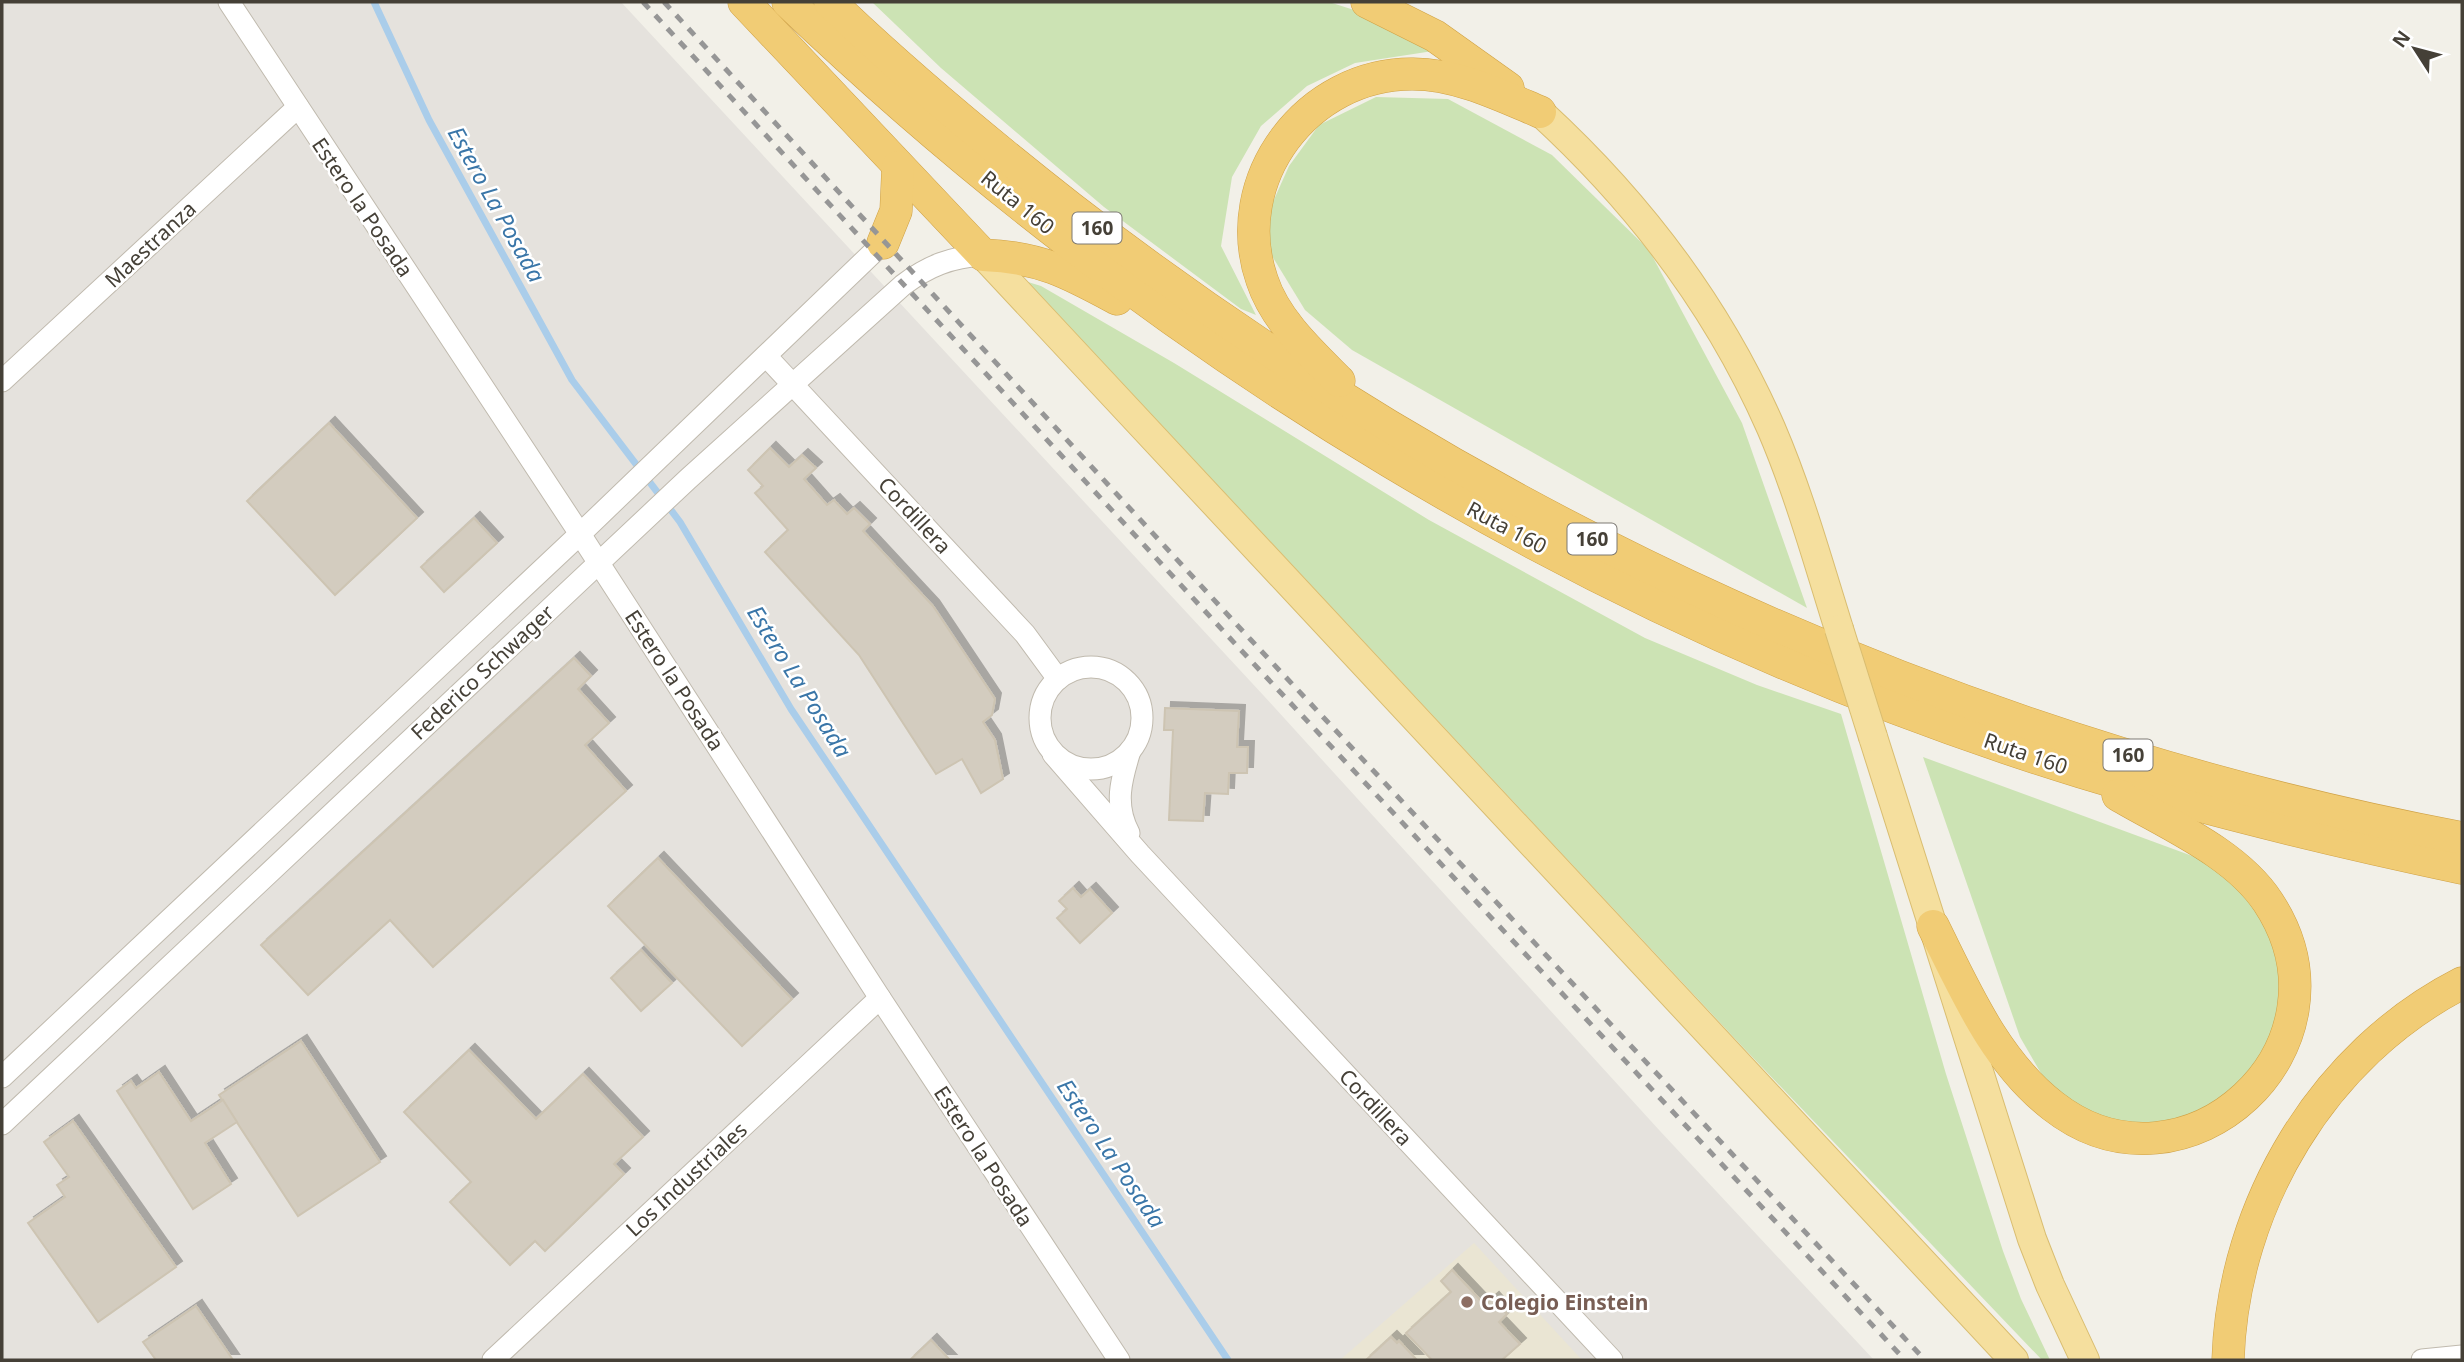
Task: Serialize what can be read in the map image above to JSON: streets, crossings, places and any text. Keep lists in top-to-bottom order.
{
  "streets": {
    "highway": ["Ruta 160", "160"],
    "street": [
      "Estero la Posada",
      "Maestranza",
      "Cordillera",
      "Federico Schwager",
      "Los Industriales"
    ]
  },
  "crossings": [
    ["Estero la Posada", "Maestranza"],
    ["Estero la Posada", "Federico Schwager"],
    ["Estero la Posada", "Los Industriales"],
    ["Cordillera", "Federico Schwager"]
  ],
  "water": ["Estero La Posada"],
  "places": ["Colegio Einstein"],
  "north": "top left"
}
